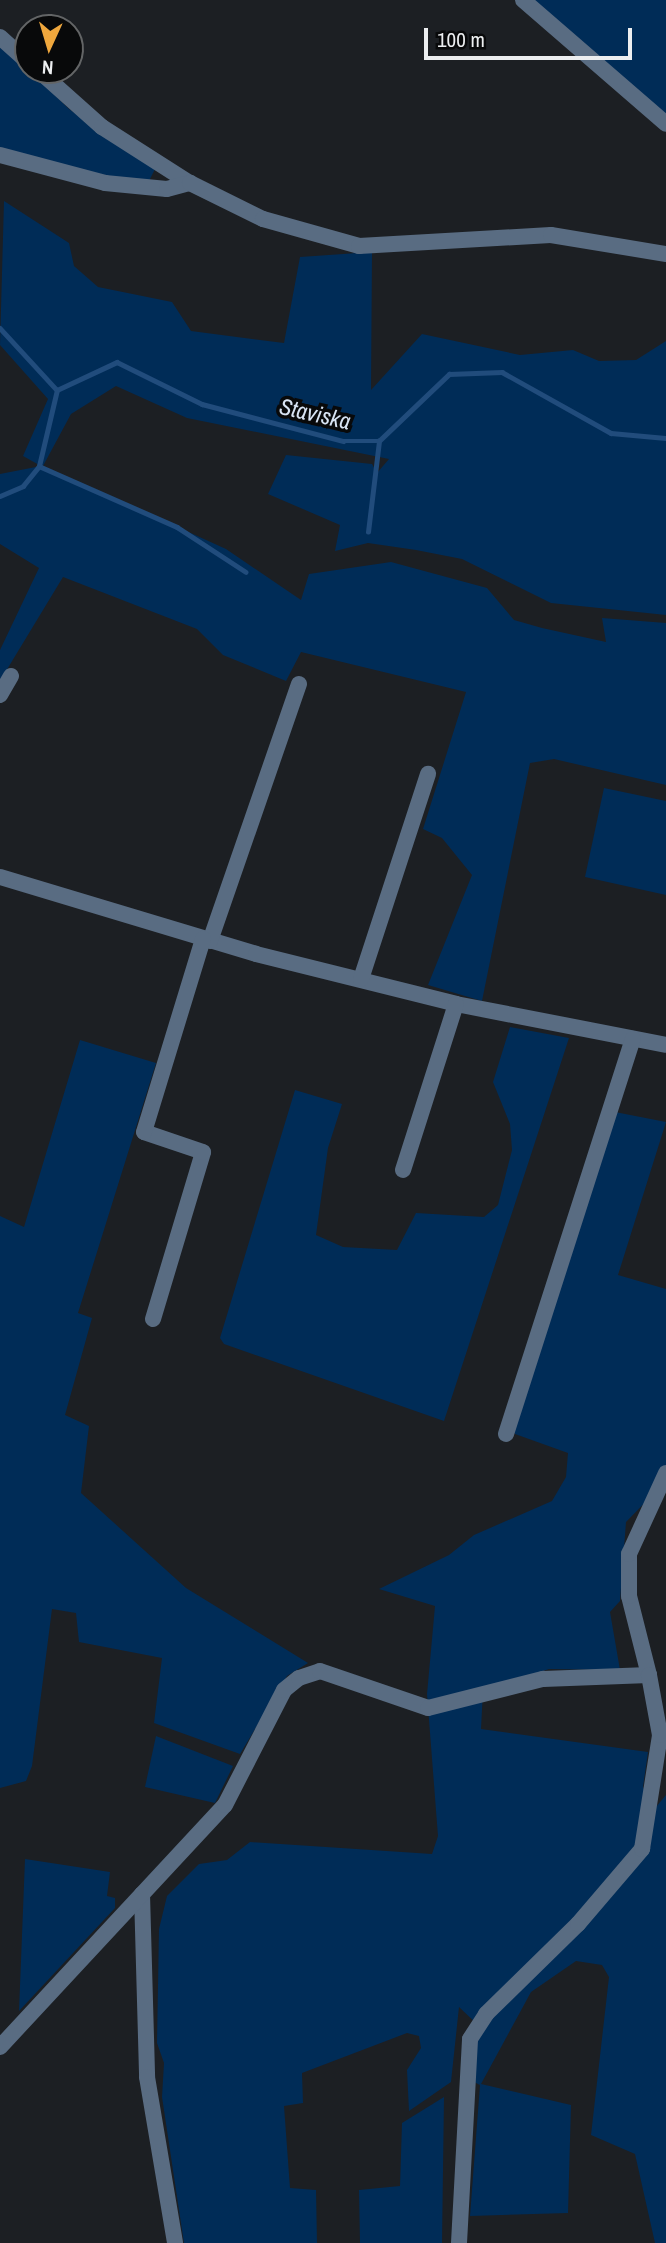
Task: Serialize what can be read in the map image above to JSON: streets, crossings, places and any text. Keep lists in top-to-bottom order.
{
  "water": ["Staviska"],
  "scale_bar": "100 m",
  "north": "bottom"
}
